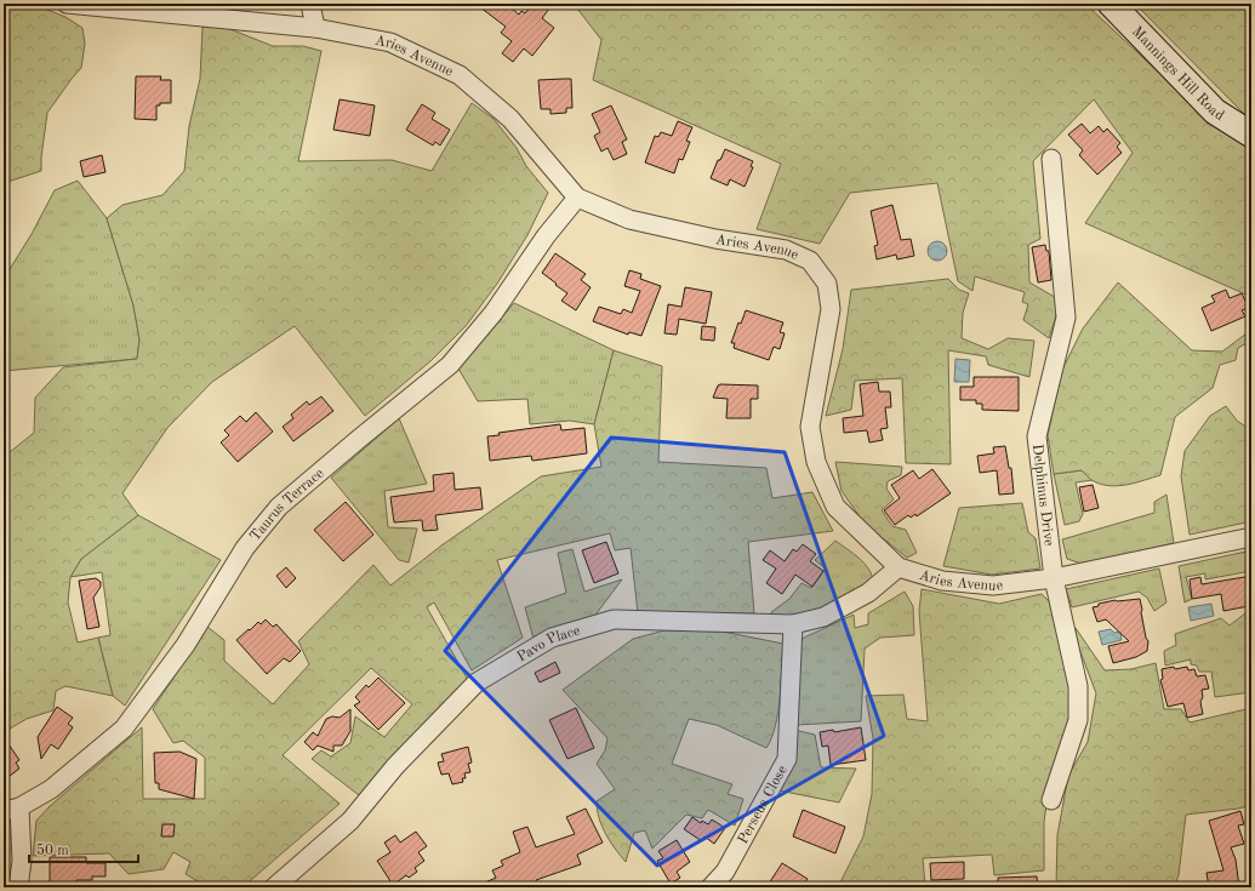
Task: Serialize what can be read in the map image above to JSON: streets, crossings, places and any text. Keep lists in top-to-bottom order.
{
  "streets": {
    "main road": ["Mannings Hill Road"],
    "street": [
      "Aries Avenue",
      "Delphinus Drive",
      "Taurus Terrace",
      "Pavo Place",
      "Perseus Close"
    ]
  },
  "crossings": [
    ["Aries Avenue", "Delphinus Drive"],
    ["Aries Avenue", "Taurus Terrace"],
    ["Aries Avenue", "Pavo Place"],
    ["Pavo Place", "Perseus Close"]
  ],
  "scale_bar": "50 m"
}
